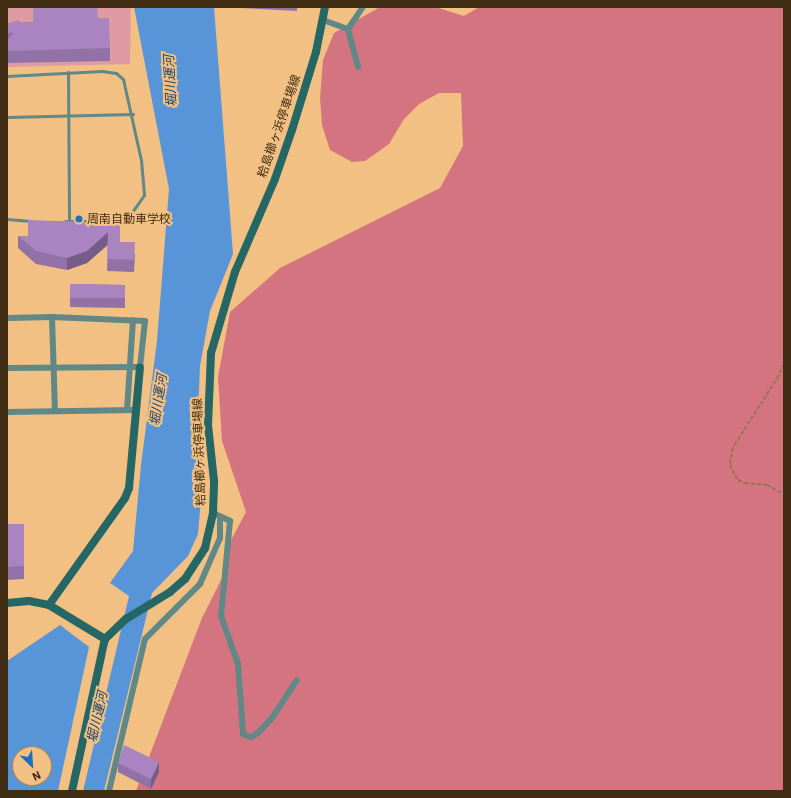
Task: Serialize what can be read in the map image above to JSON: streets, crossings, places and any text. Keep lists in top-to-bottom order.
{
  "streets": {
    "main road": ["粭島櫛ヶ浜停車場線"]
  },
  "water": ["堀川運河"],
  "places": ["周南自動車学校"],
  "north": "bottom right"
}
